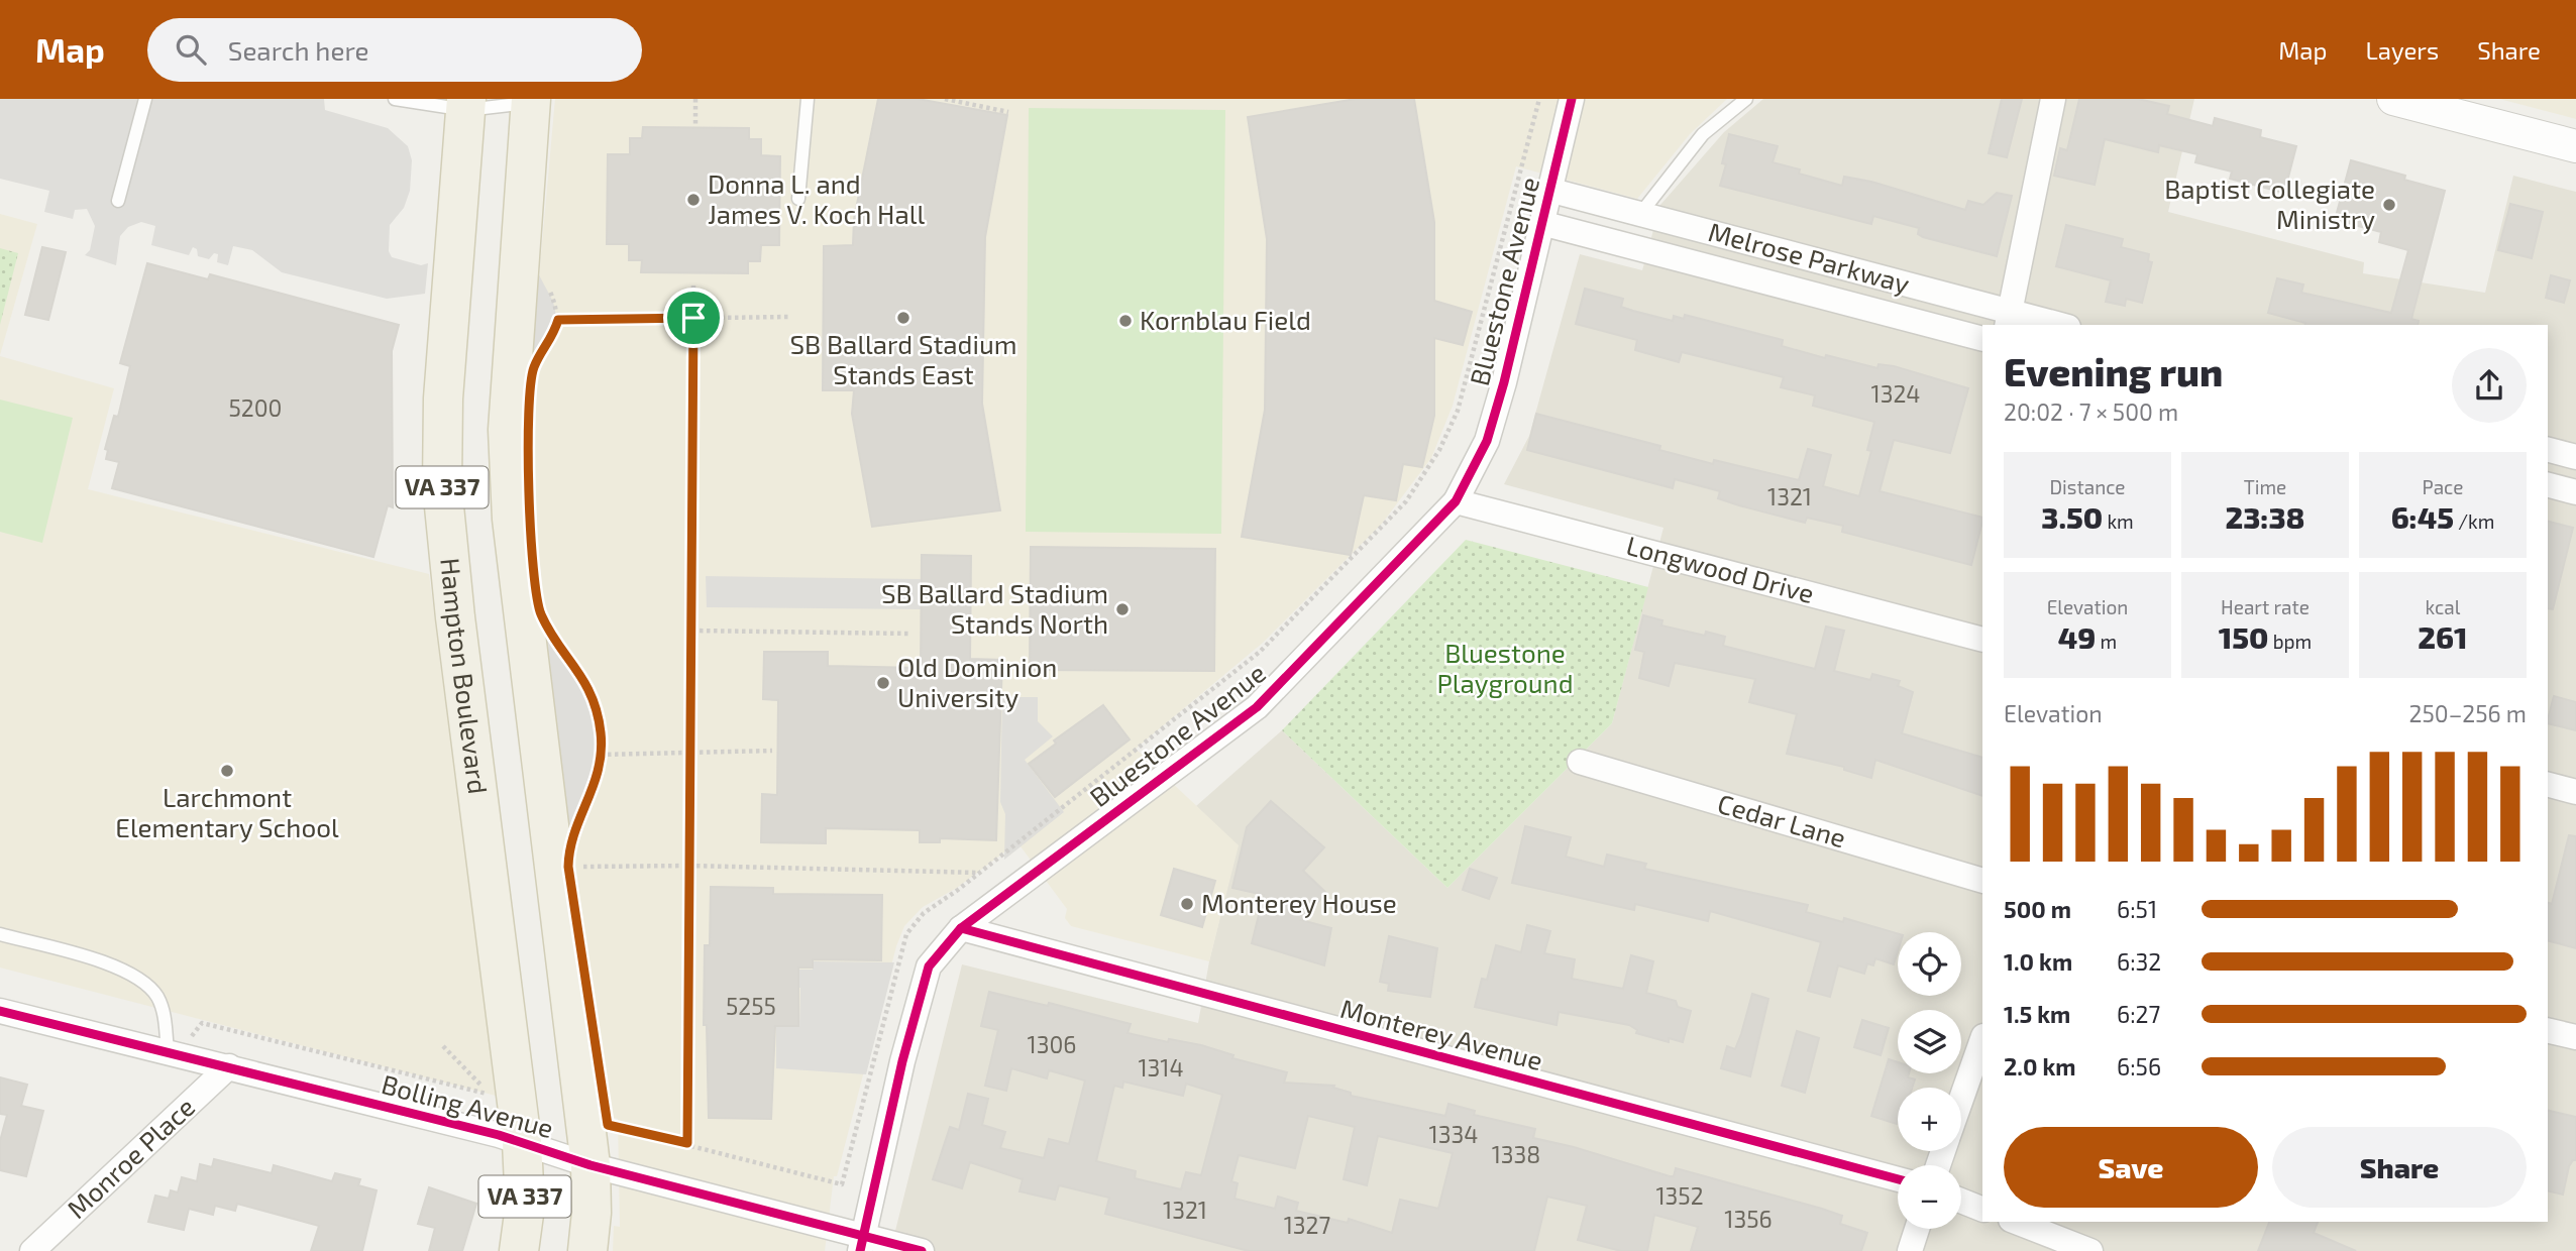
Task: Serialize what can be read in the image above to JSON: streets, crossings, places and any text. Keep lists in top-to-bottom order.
{
  "streets": {
    "main road": ["VA 337", "Hampton Boulevard"],
    "street": [
      "Melrose Parkway",
      "Bluestone Avenue",
      "Longwood Drive",
      "Cedar Lane",
      "Monterey Avenue",
      "Bolling Avenue",
      "Monroe Place"
    ]
  },
  "crossings": [
    ["Melrose Parkway", "Bluestone Avenue"],
    ["Bluestone Avenue", "Longwood Drive"],
    ["Bluestone Avenue", "Monterey Avenue"],
    ["Bluestone Avenue", "Bolling Avenue"],
    ["VA 337", "Bolling Avenue"],
    ["Hampton Boulevard", "Bolling Avenue"],
    ["Bolling Avenue", "Monroe Place"]
  ],
  "parks": ["Bluestone Playground"],
  "places": [
    "Donna L. and James V. Koch Hall",
    "Baptist Collegiate Ministry",
    "SB Ballard Stadium Stands East",
    "Kornblau Field",
    "SB Ballard Stadium Stands North",
    "Old Dominion University",
    "Larchmont Elementary School",
    "Monterey House"
  ],
  "house_numbers": [
    "1324",
    "5200",
    "1321",
    "5255",
    "1306",
    "1314",
    "1334",
    "1338",
    "1352",
    "1321",
    "1356",
    "1327"
  ],
  "page": {
    "header": "Map",
    "search": "Search here",
    "nav": ["Map", "Layers", "Share"],
    "heading": ["Evening run", "20:02 · 7 × 500 m"],
    "stats": [
      ["Distance", "3.50 km"],
      ["Time", "23:38"],
      ["Pace", "6:45 /km"],
      ["Elevation", "49 m"],
      ["Heart rate", "150 bpm"],
      ["kcal", "261"]
    ],
    "chart": ["Elevation", "250–256 m"],
    "list": [
      {
        "name": "500 m",
        "note": "6:51"
      },
      {
        "name": "1.0 km",
        "note": "6:32"
      },
      {
        "name": "1.5 km",
        "note": "6:27"
      },
      {
        "name": "2.0 km",
        "note": "6:56"
      }
    ],
    "map_buttons": ["+", "−"],
    "buttons": ["Save", "Share"]
  }
}
